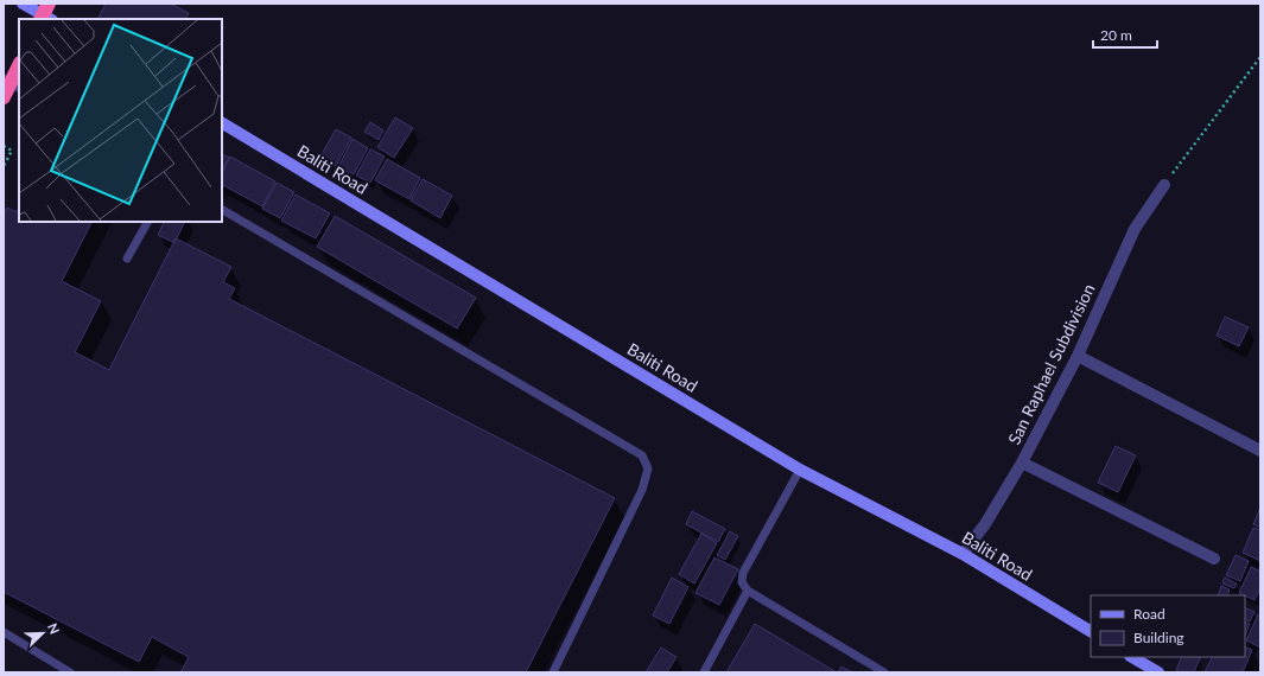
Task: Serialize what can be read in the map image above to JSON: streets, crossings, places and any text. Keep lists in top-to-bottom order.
{
  "streets": {
    "main road": ["Baliti Road"],
    "street": ["San Raphael Subdivision"]
  },
  "crossings": [
    ["Baliti Road", "San Raphael Subdivision"]
  ],
  "legend": ["Road", "Building"],
  "scale_bar": "20 m",
  "north": "top right"
}
